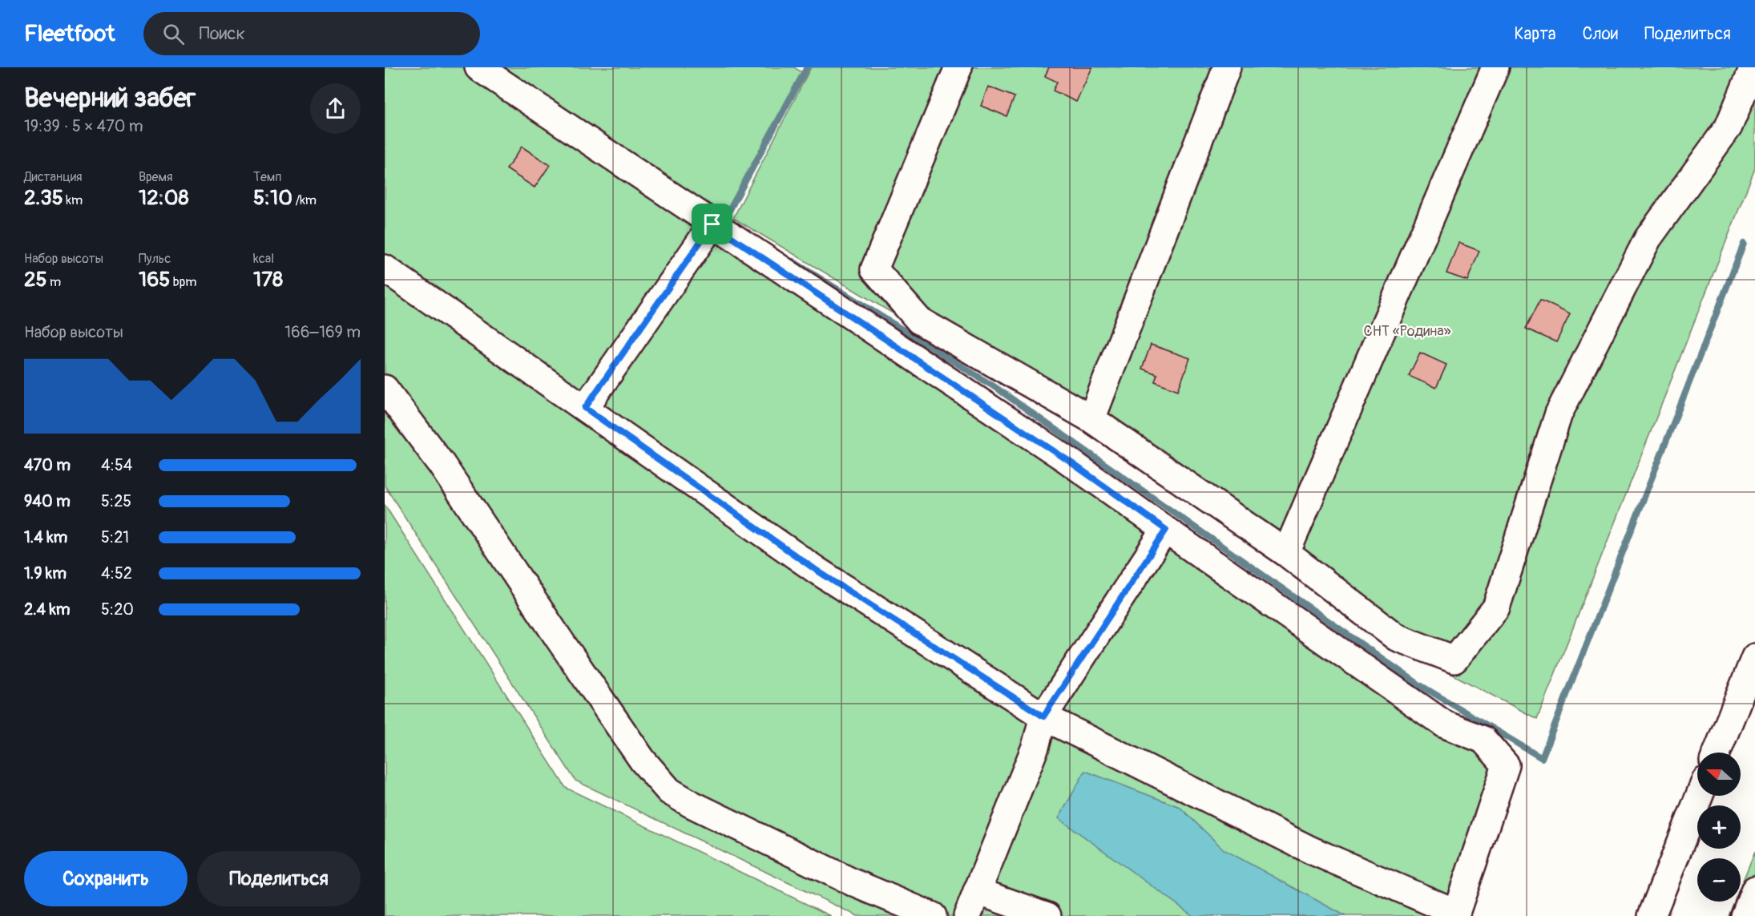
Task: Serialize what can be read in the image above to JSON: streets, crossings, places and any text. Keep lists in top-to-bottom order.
{
  "parks": ["СНТ «Родина»"],
  "north": "left",
  "page": {
    "header": "Fleetfoot",
    "search": "Поиск",
    "nav": ["Карта", "Слои", "Поделиться"],
    "heading": ["Вечерний забег", "19:39 · 5 × 470 m"],
    "stats": [
      ["Дистанция", "2.35 km"],
      ["Время", "12:08"],
      ["Темп", "5:10 /km"],
      ["Набор высоты", "25 m"],
      ["Пульс", "165 bpm"],
      ["kcal", "178"]
    ],
    "chart": ["Набор высоты", "166–169 m"],
    "list": [
      {
        "name": "470 m",
        "note": "4:54"
      },
      {
        "name": "940 m",
        "note": "5:25"
      },
      {
        "name": "1.4 km",
        "note": "5:21"
      },
      {
        "name": "1.9 km",
        "note": "4:52"
      },
      {
        "name": "2.4 km",
        "note": "5:20"
      }
    ],
    "map_buttons": ["+", "−"],
    "buttons": ["Сохранить", "Поделиться"]
  }
}
